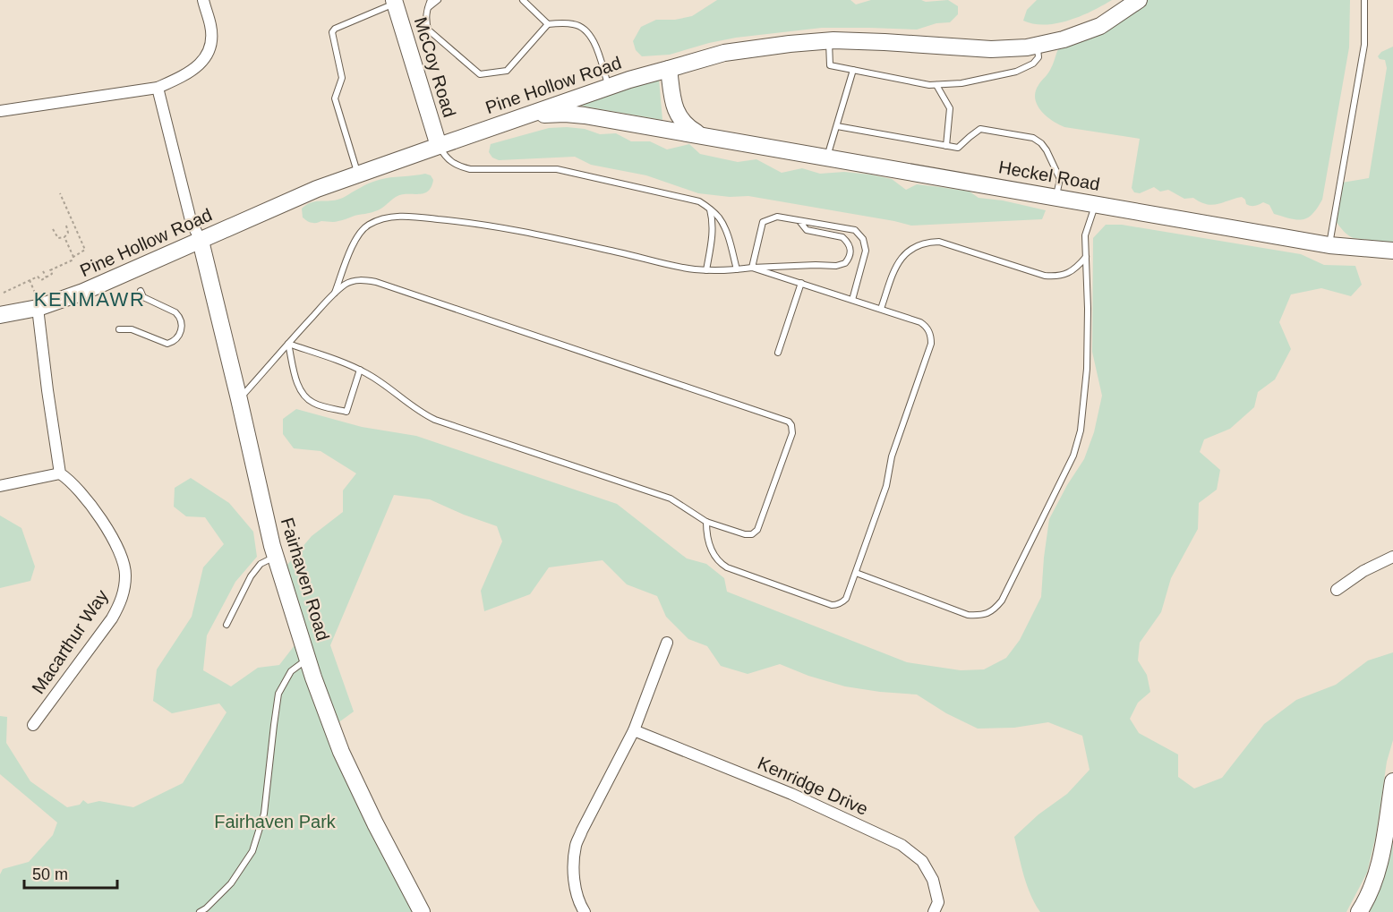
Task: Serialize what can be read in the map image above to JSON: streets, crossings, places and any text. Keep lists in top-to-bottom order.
{
  "streets": {
    "street": [
      "McCoy Road",
      "Pine Hollow Road",
      "Heckel Road",
      "Fairhaven Road",
      "Macarthur Way",
      "Kenridge Drive"
    ]
  },
  "crossings": [
    ["McCoy Road", "Pine Hollow Road"],
    ["Pine Hollow Road", "Heckel Road"],
    ["Pine Hollow Road", "Fairhaven Road"]
  ],
  "districts": ["KENMAWR"],
  "parks": ["Fairhaven Park"],
  "scale_bar": "50 m"
}
